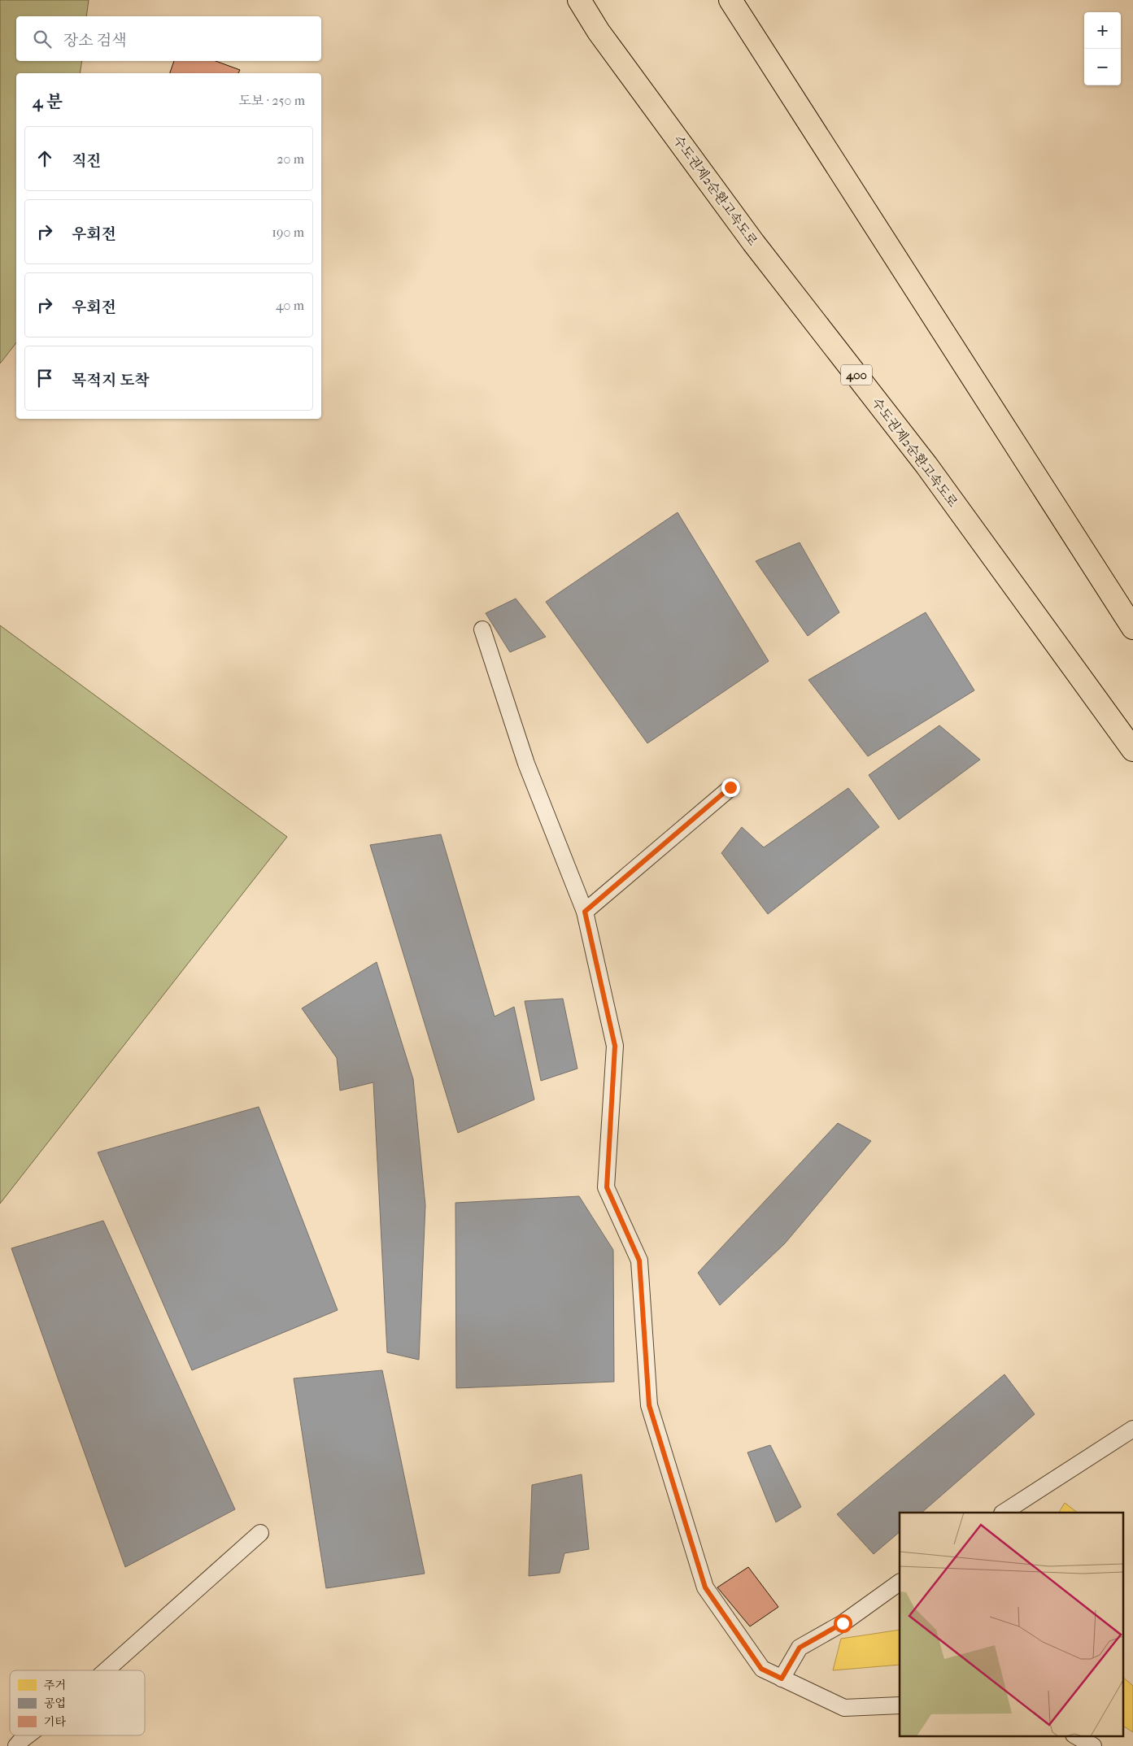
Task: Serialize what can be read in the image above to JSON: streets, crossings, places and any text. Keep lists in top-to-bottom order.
{
  "streets": {
    "highway": ["수도권제2순환고속도로", "400"]
  },
  "legend": ["주거", "공업", "기타"],
  "page": {
    "map_buttons": ["+", "−"],
    "search": "장소 검색",
    "heading": ["4 분", "도보 · 250 m"],
    "list": [
      ["직진", "20 m"],
      ["우회전", "190 m"],
      ["우회전", "40 m"],
      "목적지 도착"
    ]
  }
}
